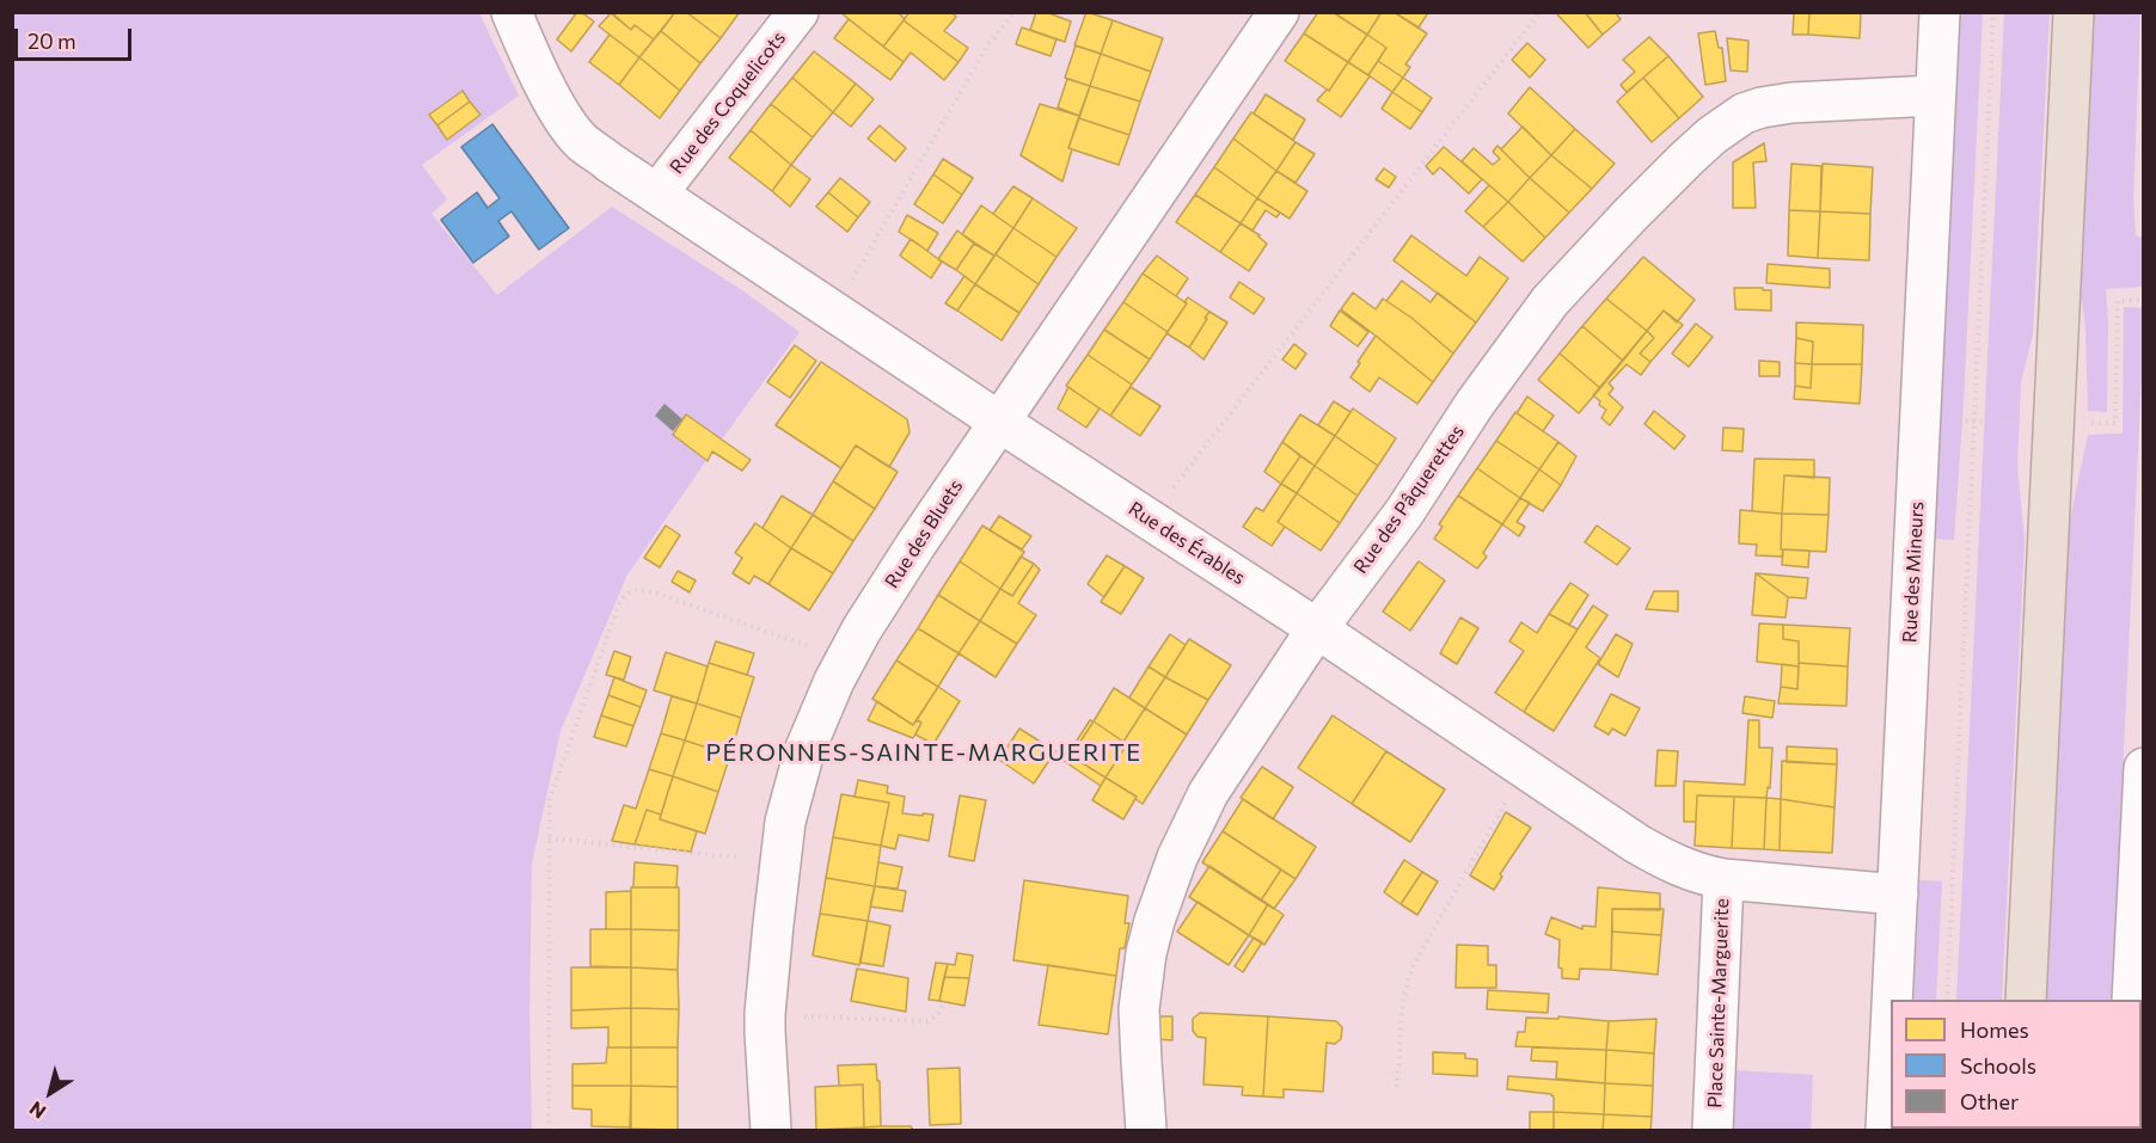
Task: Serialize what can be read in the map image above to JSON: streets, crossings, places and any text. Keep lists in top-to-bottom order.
{
  "streets": {
    "street": [
      "Rue des Coquelicots",
      "Rue des Pâquerettes",
      "Rue des Bluets",
      "Rue des Érables",
      "Rue des Mineurs",
      "Place Sainte-Marguerite"
    ]
  },
  "crossings": [
    ["Rue des Coquelicots", "Rue des Érables"],
    ["Rue des Pâquerettes", "Rue des Érables"],
    ["Rue des Pâquerettes", "Rue des Mineurs"],
    ["Rue des Bluets", "Rue des Érables"],
    ["Rue des Érables", "Place Sainte-Marguerite"],
    ["Rue des Mineurs", "Place Sainte-Marguerite"]
  ],
  "districts": ["PÉRONNES-SAINTE-MARGUERITE"],
  "legend": ["Homes", "Schools", "Other"],
  "scale_bar": "20 m",
  "north": "bottom left"
}
